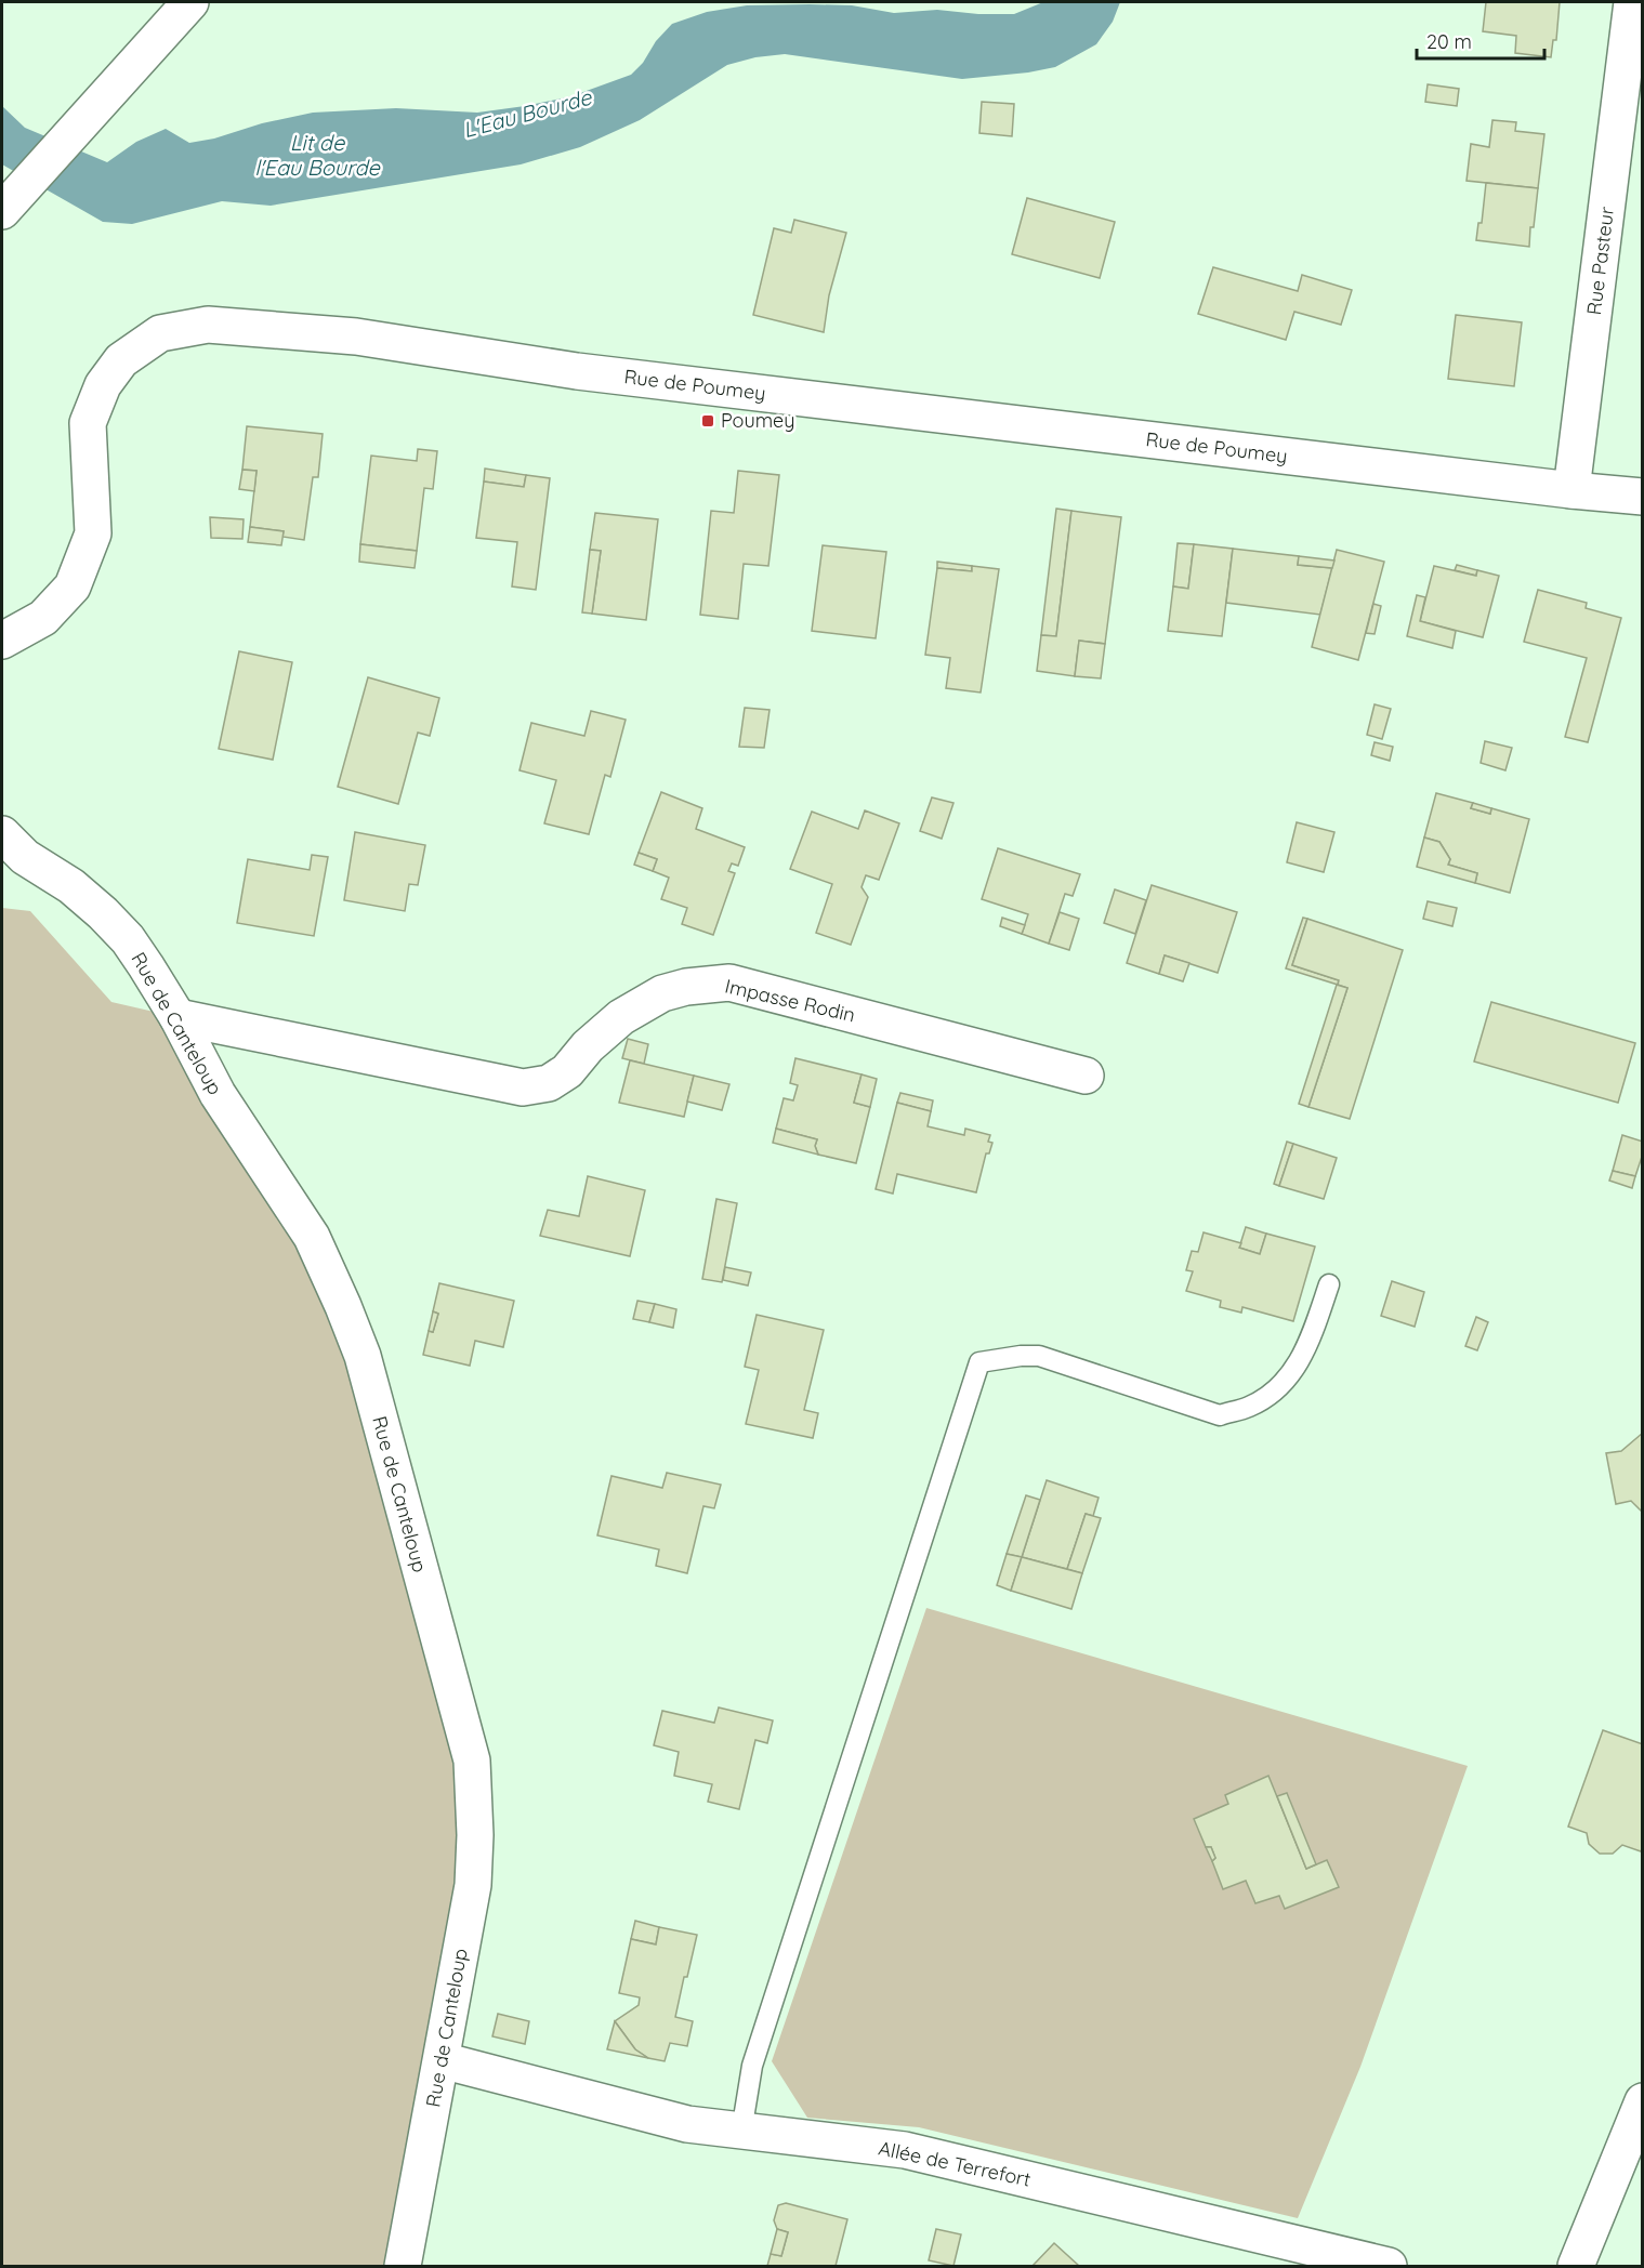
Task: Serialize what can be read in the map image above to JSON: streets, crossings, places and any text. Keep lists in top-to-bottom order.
{
  "streets": {
    "street": [
      "Rue Pasteur",
      "Rue de Poumey",
      "Impasse Rodin",
      "Rue de Canteloup",
      "Allée de Terrefort"
    ]
  },
  "crossings": [
    ["Rue Pasteur", "Rue de Poumey"],
    ["Impasse Rodin", "Rue de Canteloup"],
    ["Rue de Canteloup", "Allée de Terrefort"]
  ],
  "water": ["L'Eau Bourde", "Lit de l'Eau Bourde"],
  "places": {
    "transit": ["Poumey"]
  },
  "scale_bar": "20 m"
}
